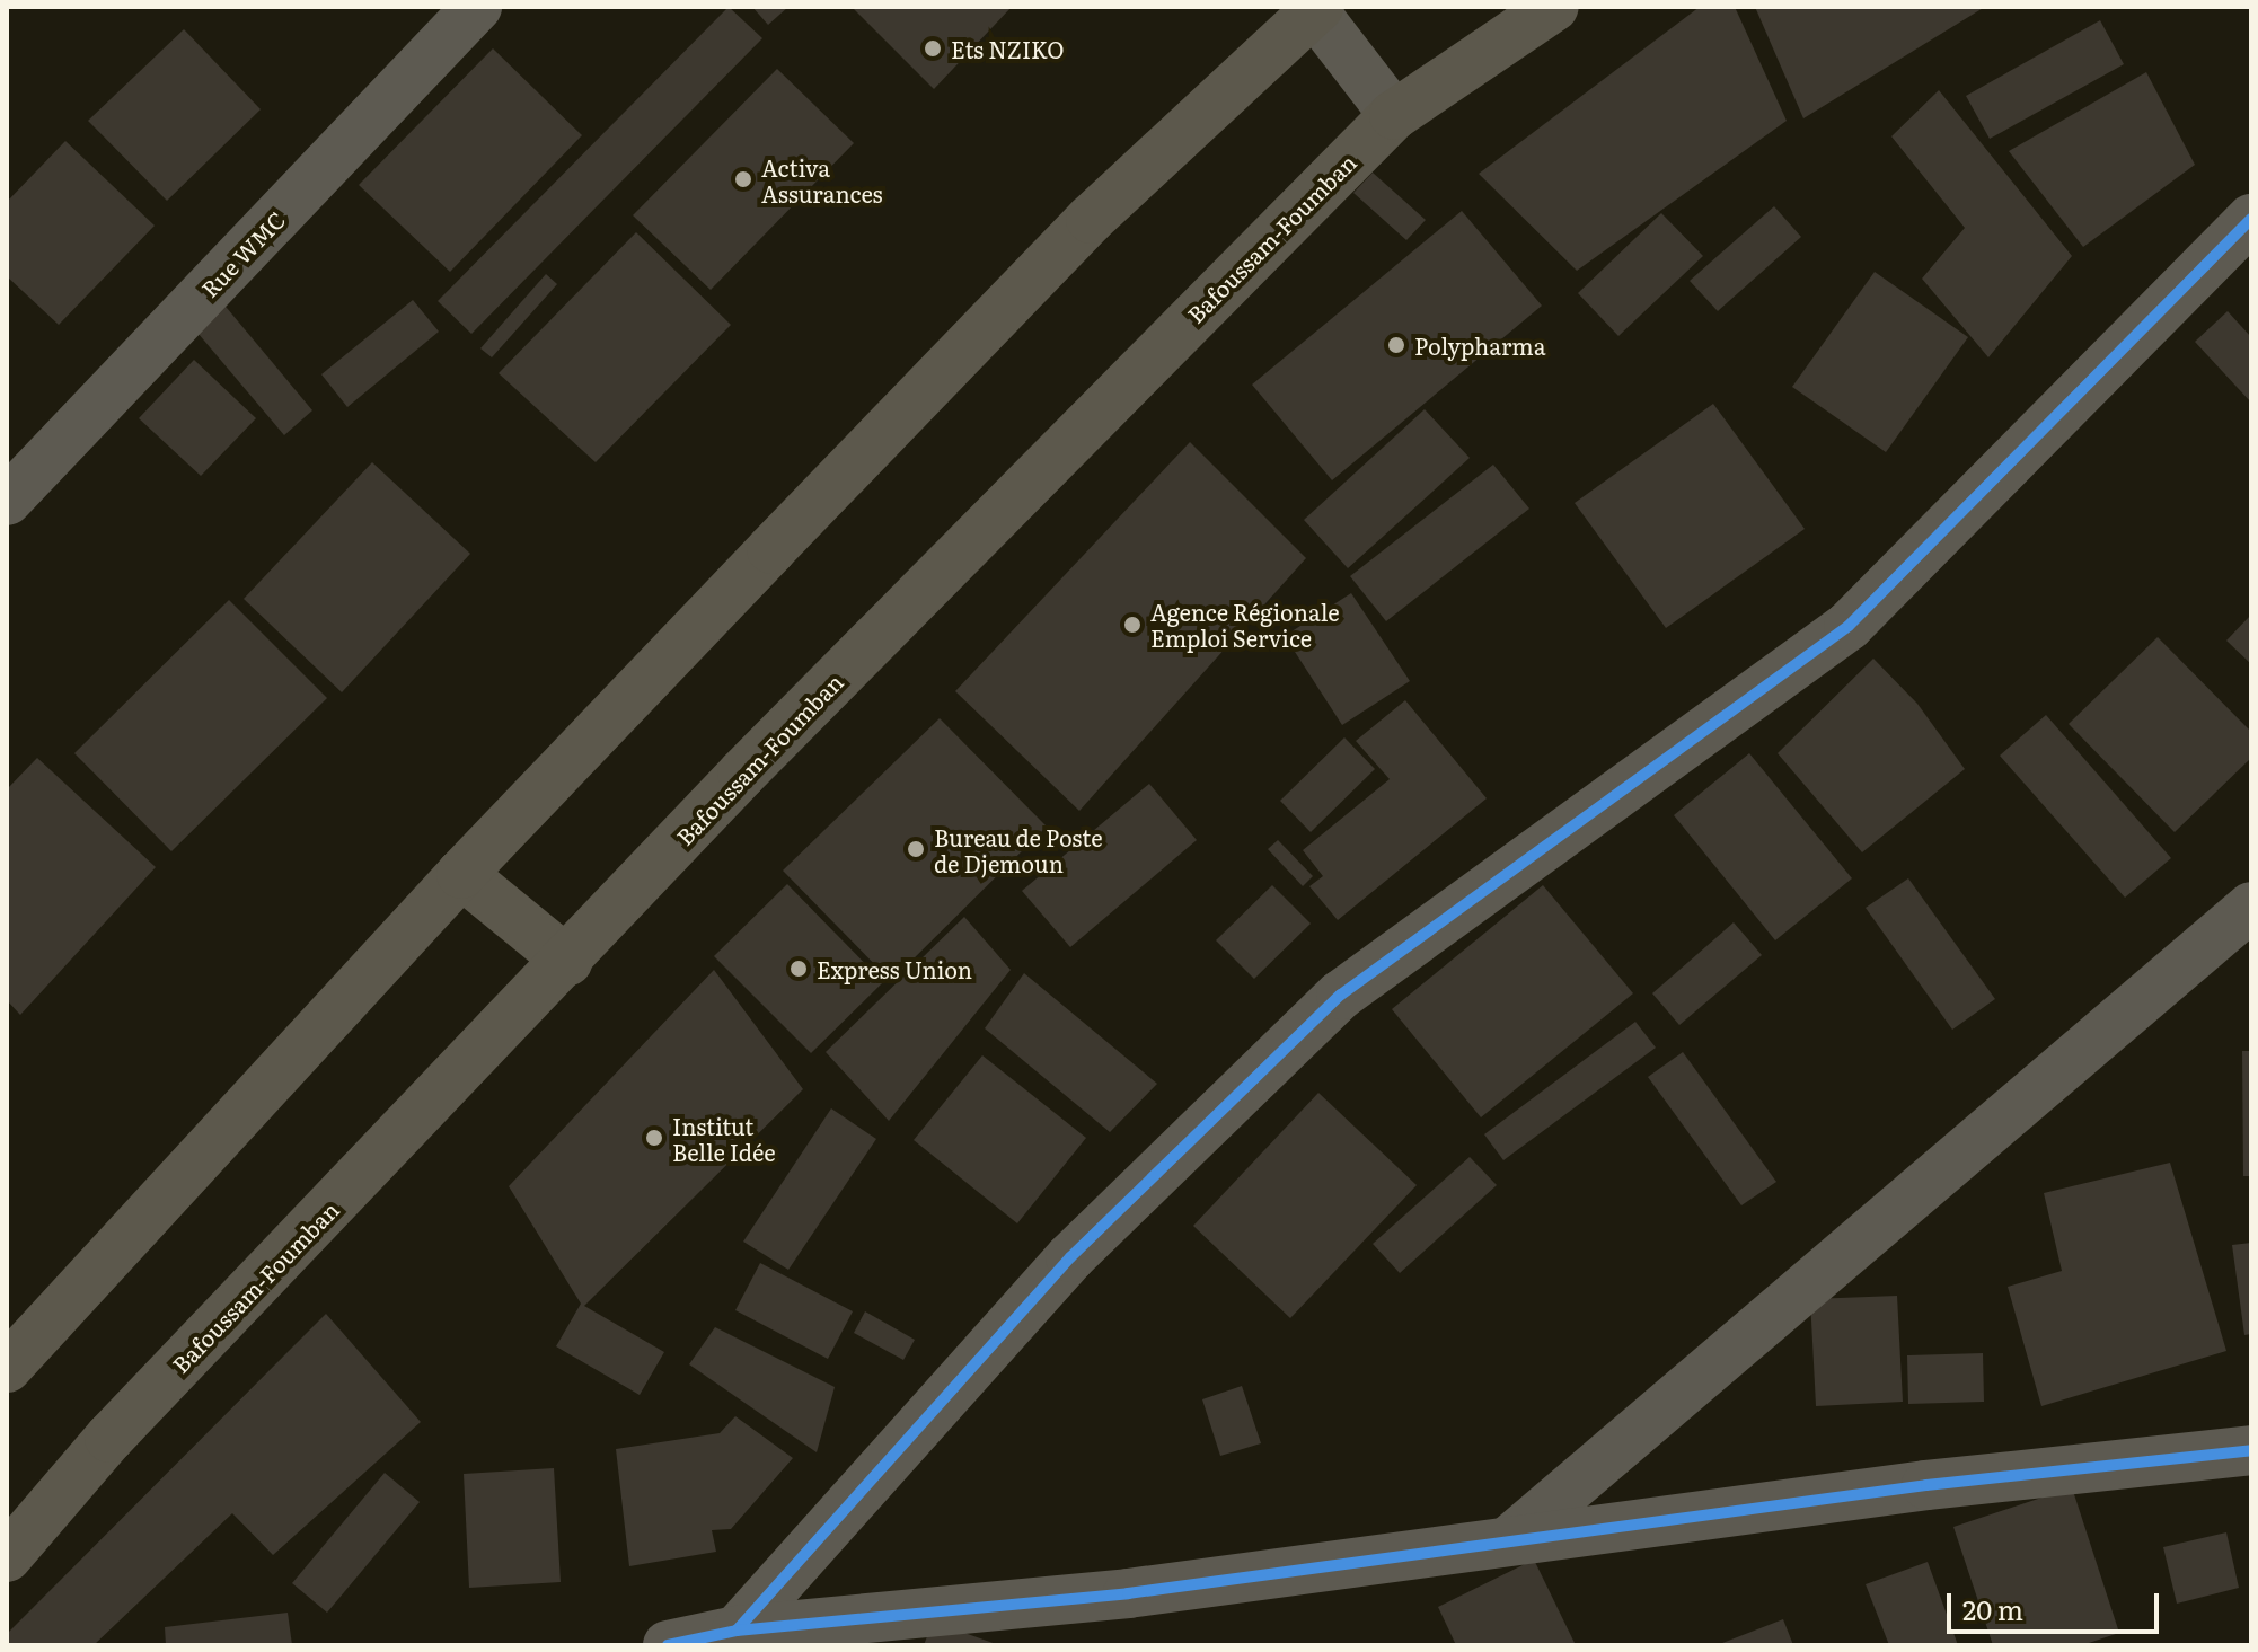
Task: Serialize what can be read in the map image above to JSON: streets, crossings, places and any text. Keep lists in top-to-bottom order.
{
  "streets": {
    "highway": ["Bafoussam-Foumban"],
    "street": ["Rue WMC"]
  },
  "places": [
    "Ets NZIKO",
    "Activa Assurances",
    "Polypharma",
    "Agence Régionale Emploi Service",
    "Bureau de Poste de Djemoun",
    "Express Union",
    "Institut Belle Idée"
  ],
  "scale_bar": "20 m"
}
